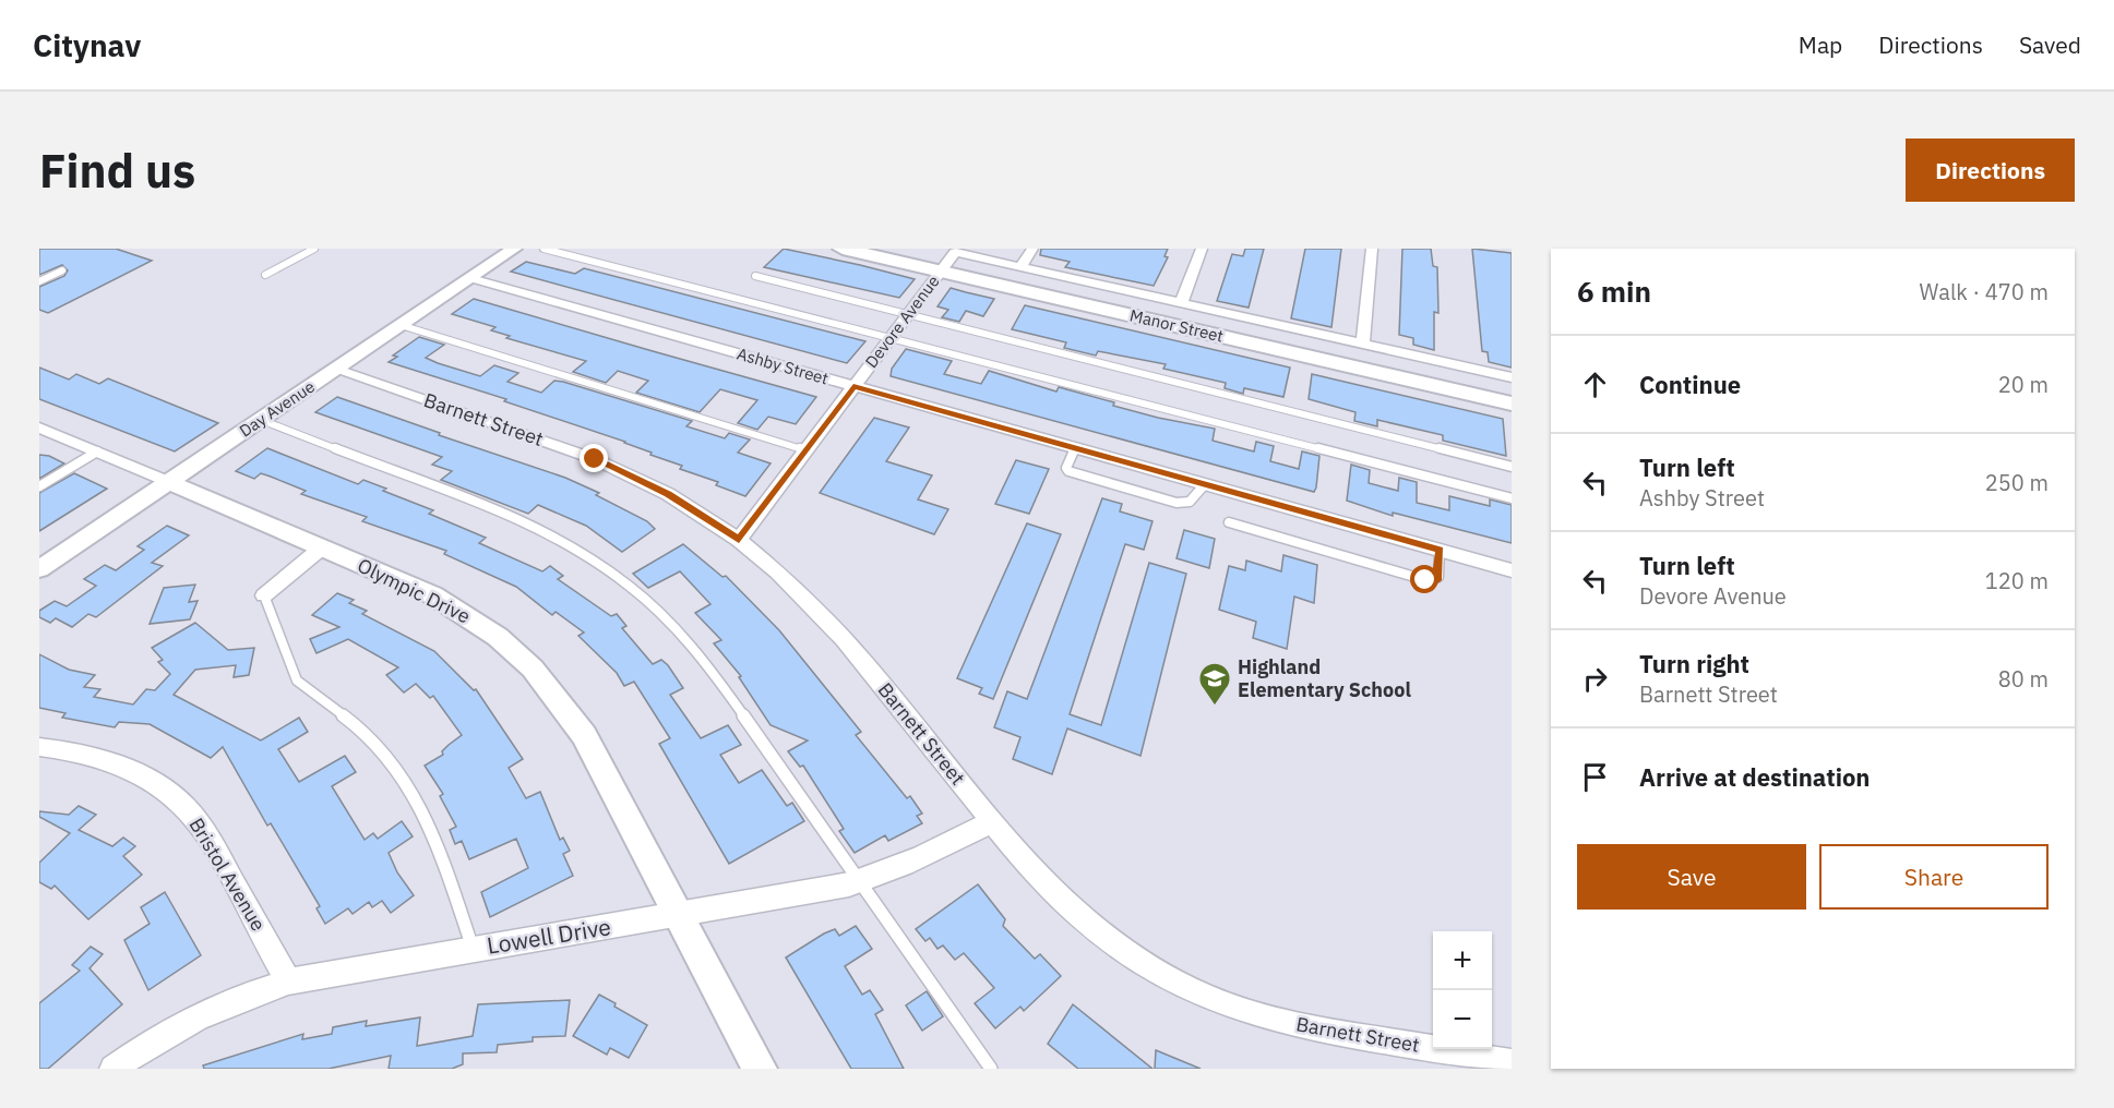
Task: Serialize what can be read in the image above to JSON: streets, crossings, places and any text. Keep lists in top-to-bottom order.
{
  "streets": {
    "main road": ["Manor Street"],
    "street": [
      "Devore Avenue",
      "Ashby Street",
      "Day Avenue",
      "Barnett Street",
      "Olympic Drive",
      "Bristol Avenue",
      "Lowell Drive"
    ]
  },
  "crossings": [
    ["Devore Avenue", "Manor Street"],
    ["Devore Avenue", "Ashby Street"],
    ["Devore Avenue", "Barnett Street"],
    ["Ashby Street", "Day Avenue"],
    ["Day Avenue", "Barnett Street"],
    ["Day Avenue", "Olympic Drive"],
    ["Barnett Street", "Lowell Drive"],
    ["Olympic Drive", "Lowell Drive"],
    ["Bristol Avenue", "Lowell Drive"]
  ],
  "places": {
    "school or university": ["Highland Elementary School"]
  },
  "page": {
    "header": "Citynav",
    "nav": ["Map", "Directions", "Saved"],
    "buttons": [
      "Directions",
      ["Save", "Share"]
    ],
    "title": "Find us",
    "heading": ["6 min", "Walk · 470 m"],
    "list": [
      ["Continue", "20 m"],
      ["Turn left", "Ashby Street", "250 m"],
      ["Turn left", "Devore Avenue", "120 m"],
      ["Turn right", "Barnett Street", "80 m"],
      "Arrive at destination"
    ],
    "map_buttons": ["+", "−"]
  }
}
